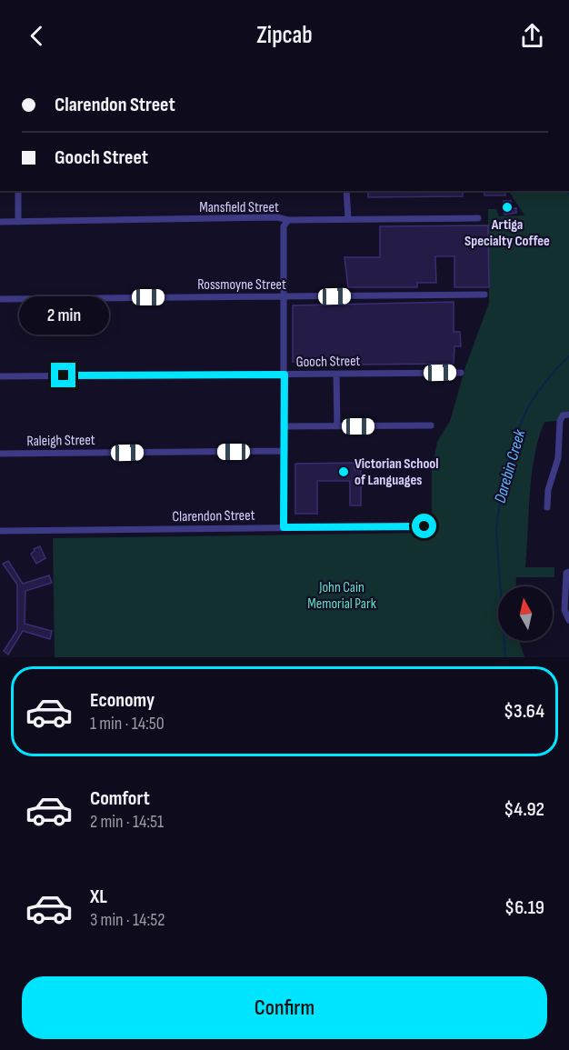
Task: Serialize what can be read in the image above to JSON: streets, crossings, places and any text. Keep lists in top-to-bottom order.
{
  "streets": {
    "street": [
      "Mansfield Street",
      "Rossmoyne Street",
      "Gooch Street",
      "Raleigh Street",
      "Clarendon Street"
    ]
  },
  "water": ["Darebin Creek"],
  "parks": ["John Cain Memorial Park"],
  "places": ["Artiga Specialty Coffee", "Victorian School of Languages"],
  "north": "top",
  "page": {
    "header": "Zipcab",
    "banner": ["Clarendon Street", "Gooch Street"],
    "bubble": "2 min",
    "list": [
      {
        "name": "Economy",
        "note": "1 min · 14:50",
        "value": "$3.64"
      },
      {
        "name": "Comfort",
        "note": "2 min · 14:51",
        "value": "$4.92"
      },
      {
        "name": "XL",
        "note": "3 min · 14:52",
        "value": "$6.19"
      }
    ],
    "buttons": "Confirm"
  }
}
